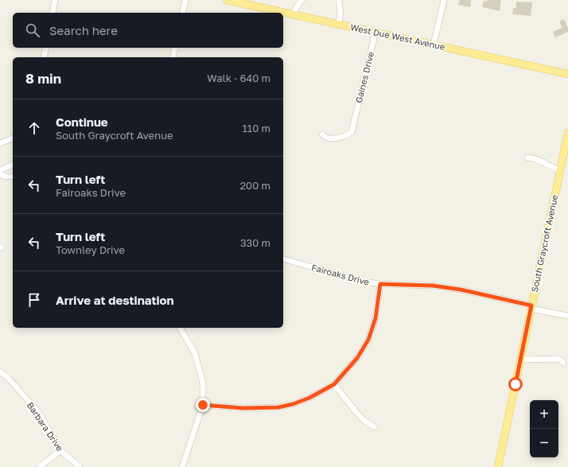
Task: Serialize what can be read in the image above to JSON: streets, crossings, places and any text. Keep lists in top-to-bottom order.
{
  "streets": {
    "main road": ["West Due West Avenue", "South Graycroft Avenue"],
    "street": ["Gaines Drive", "Fairoaks Drive", "Barbara Drive"]
  },
  "crossings": [
    ["West Due West Avenue", "Gaines Drive"],
    ["South Graycroft Avenue", "Fairoaks Drive"]
  ],
  "page": {
    "search": "Search here",
    "heading": ["8 min", "Walk · 640 m"],
    "list": [
      ["Continue", "South Graycroft Avenue", "110 m"],
      ["Turn left", "Fairoaks Drive", "200 m"],
      ["Turn left", "Townley Drive", "330 m"],
      "Arrive at destination"
    ],
    "map_buttons": ["+", "−"]
  }
}
